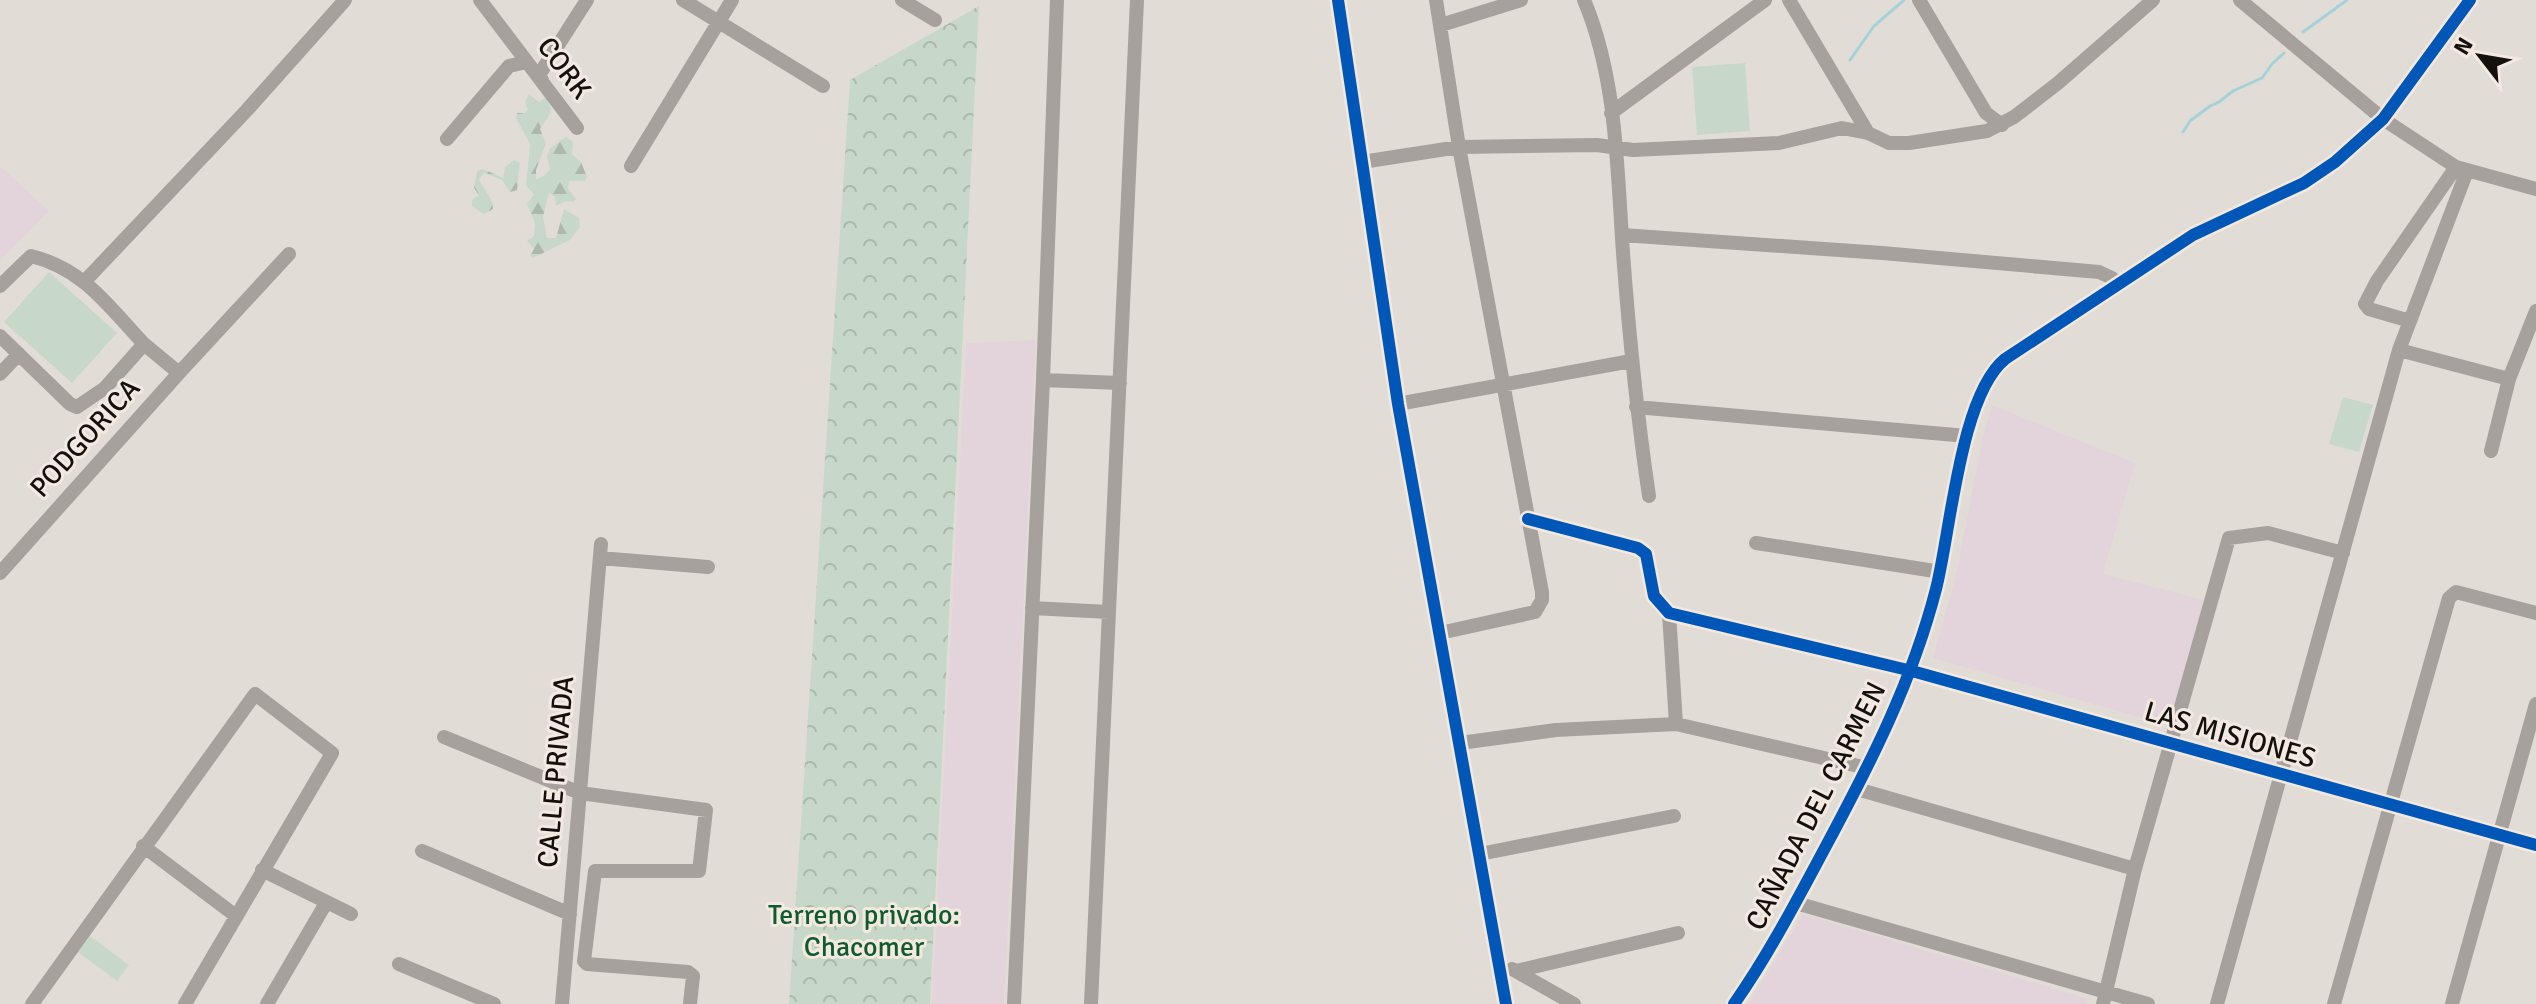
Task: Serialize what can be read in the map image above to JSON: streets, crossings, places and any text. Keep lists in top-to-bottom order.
{
  "streets": {
    "street": [
      "CORK",
      "PODGORICA",
      "LAS MISIONES",
      "CALLE PRIVADA",
      "CAÑADA DEL CARMEN"
    ]
  },
  "crossings": [
    ["LAS MISIONES", "CAÑADA DEL CARMEN"]
  ],
  "parks": ["Terreno privado: Chacomer"],
  "north": "top left"
}
